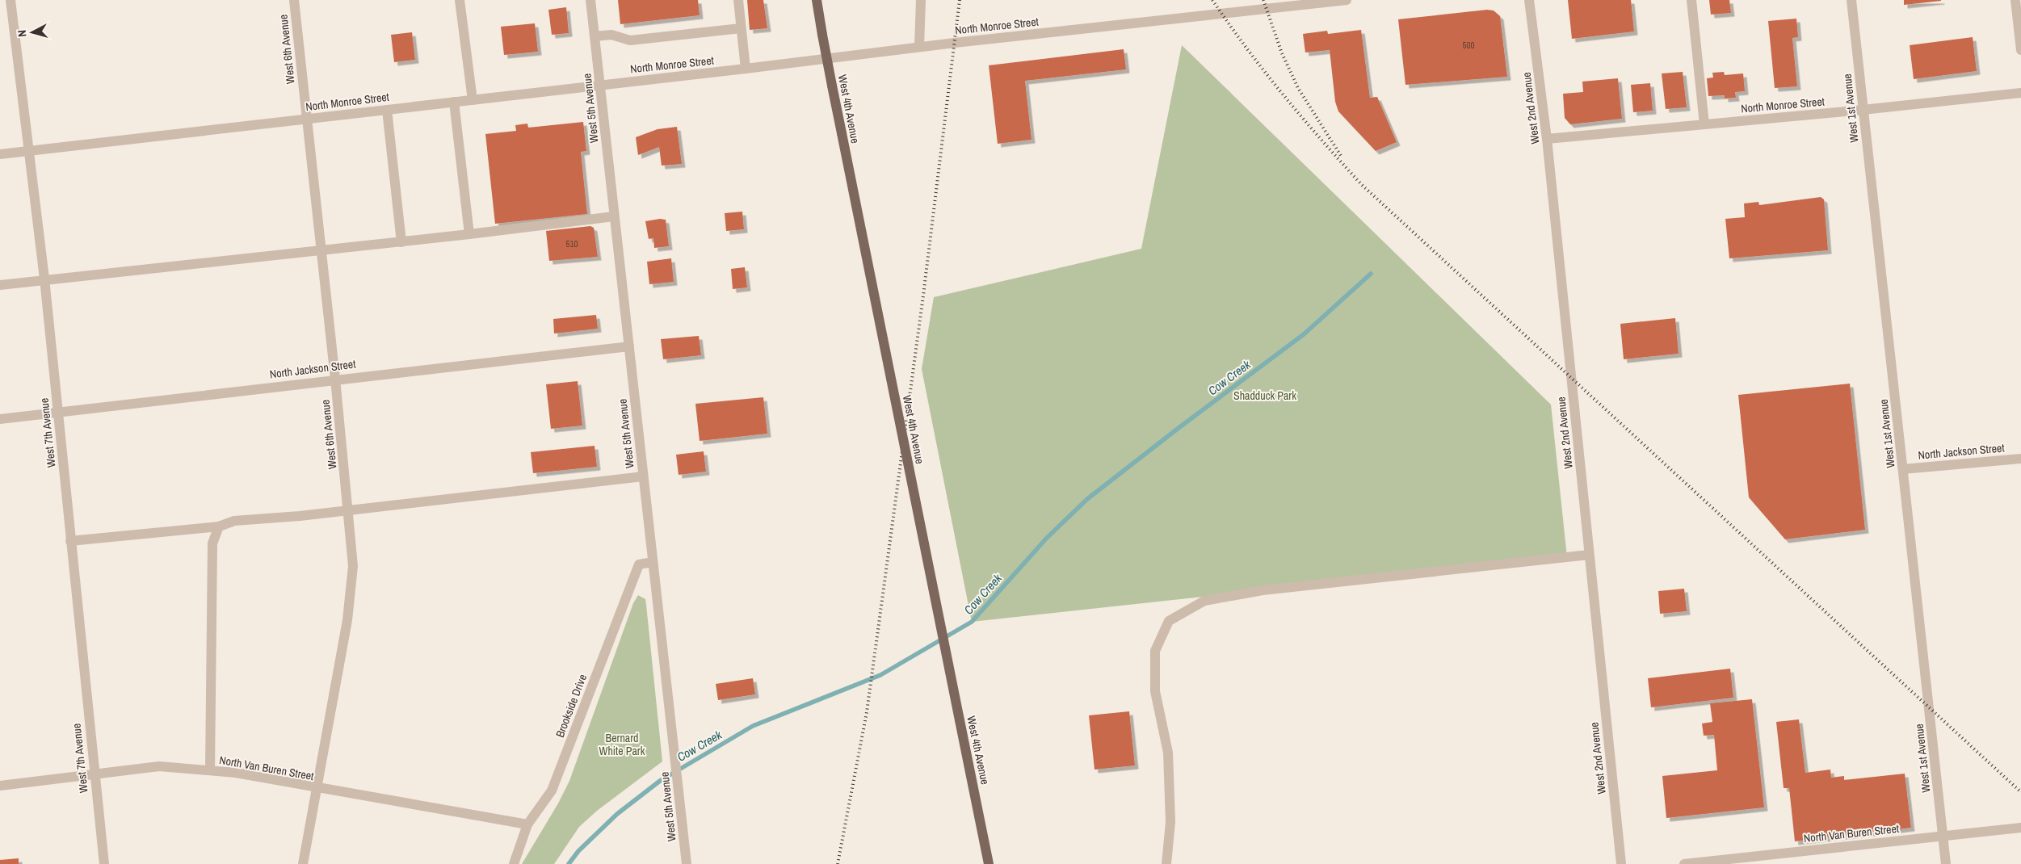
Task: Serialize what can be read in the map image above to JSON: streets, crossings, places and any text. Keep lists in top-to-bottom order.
{
  "streets": {
    "main road": ["West 4th Avenue"],
    "street": [
      "North Monroe Street",
      "West 6th Avenue",
      "West 5th Avenue",
      "West 2nd Avenue",
      "West 1st Avenue",
      "North Jackson Street",
      "West 7th Avenue",
      "Brookside Drive",
      "North Van Buren Street"
    ]
  },
  "crossings": [
    ["North Monroe Street", "West 6th Avenue"],
    ["North Monroe Street", "West 5th Avenue"],
    ["North Monroe Street", "West 2nd Avenue"],
    ["North Monroe Street", "West 1st Avenue"],
    ["North Monroe Street", "West 7th Avenue"],
    ["West 6th Avenue", "North Jackson Street"],
    ["West 6th Avenue", "North Van Buren Street"],
    ["West 5th Avenue", "North Jackson Street"],
    ["West 5th Avenue", "Brookside Drive"],
    ["West 1st Avenue", "North Jackson Street"],
    ["West 1st Avenue", "North Van Buren Street"],
    ["North Jackson Street", "West 7th Avenue"],
    ["West 7th Avenue", "North Van Buren Street"],
    ["Brookside Drive", "North Van Buren Street"]
  ],
  "water": ["Cow Creek"],
  "parks": ["Shadduck Park", "Bernard White Park"],
  "house_numbers": ["500", "510"],
  "north": "left"
}
